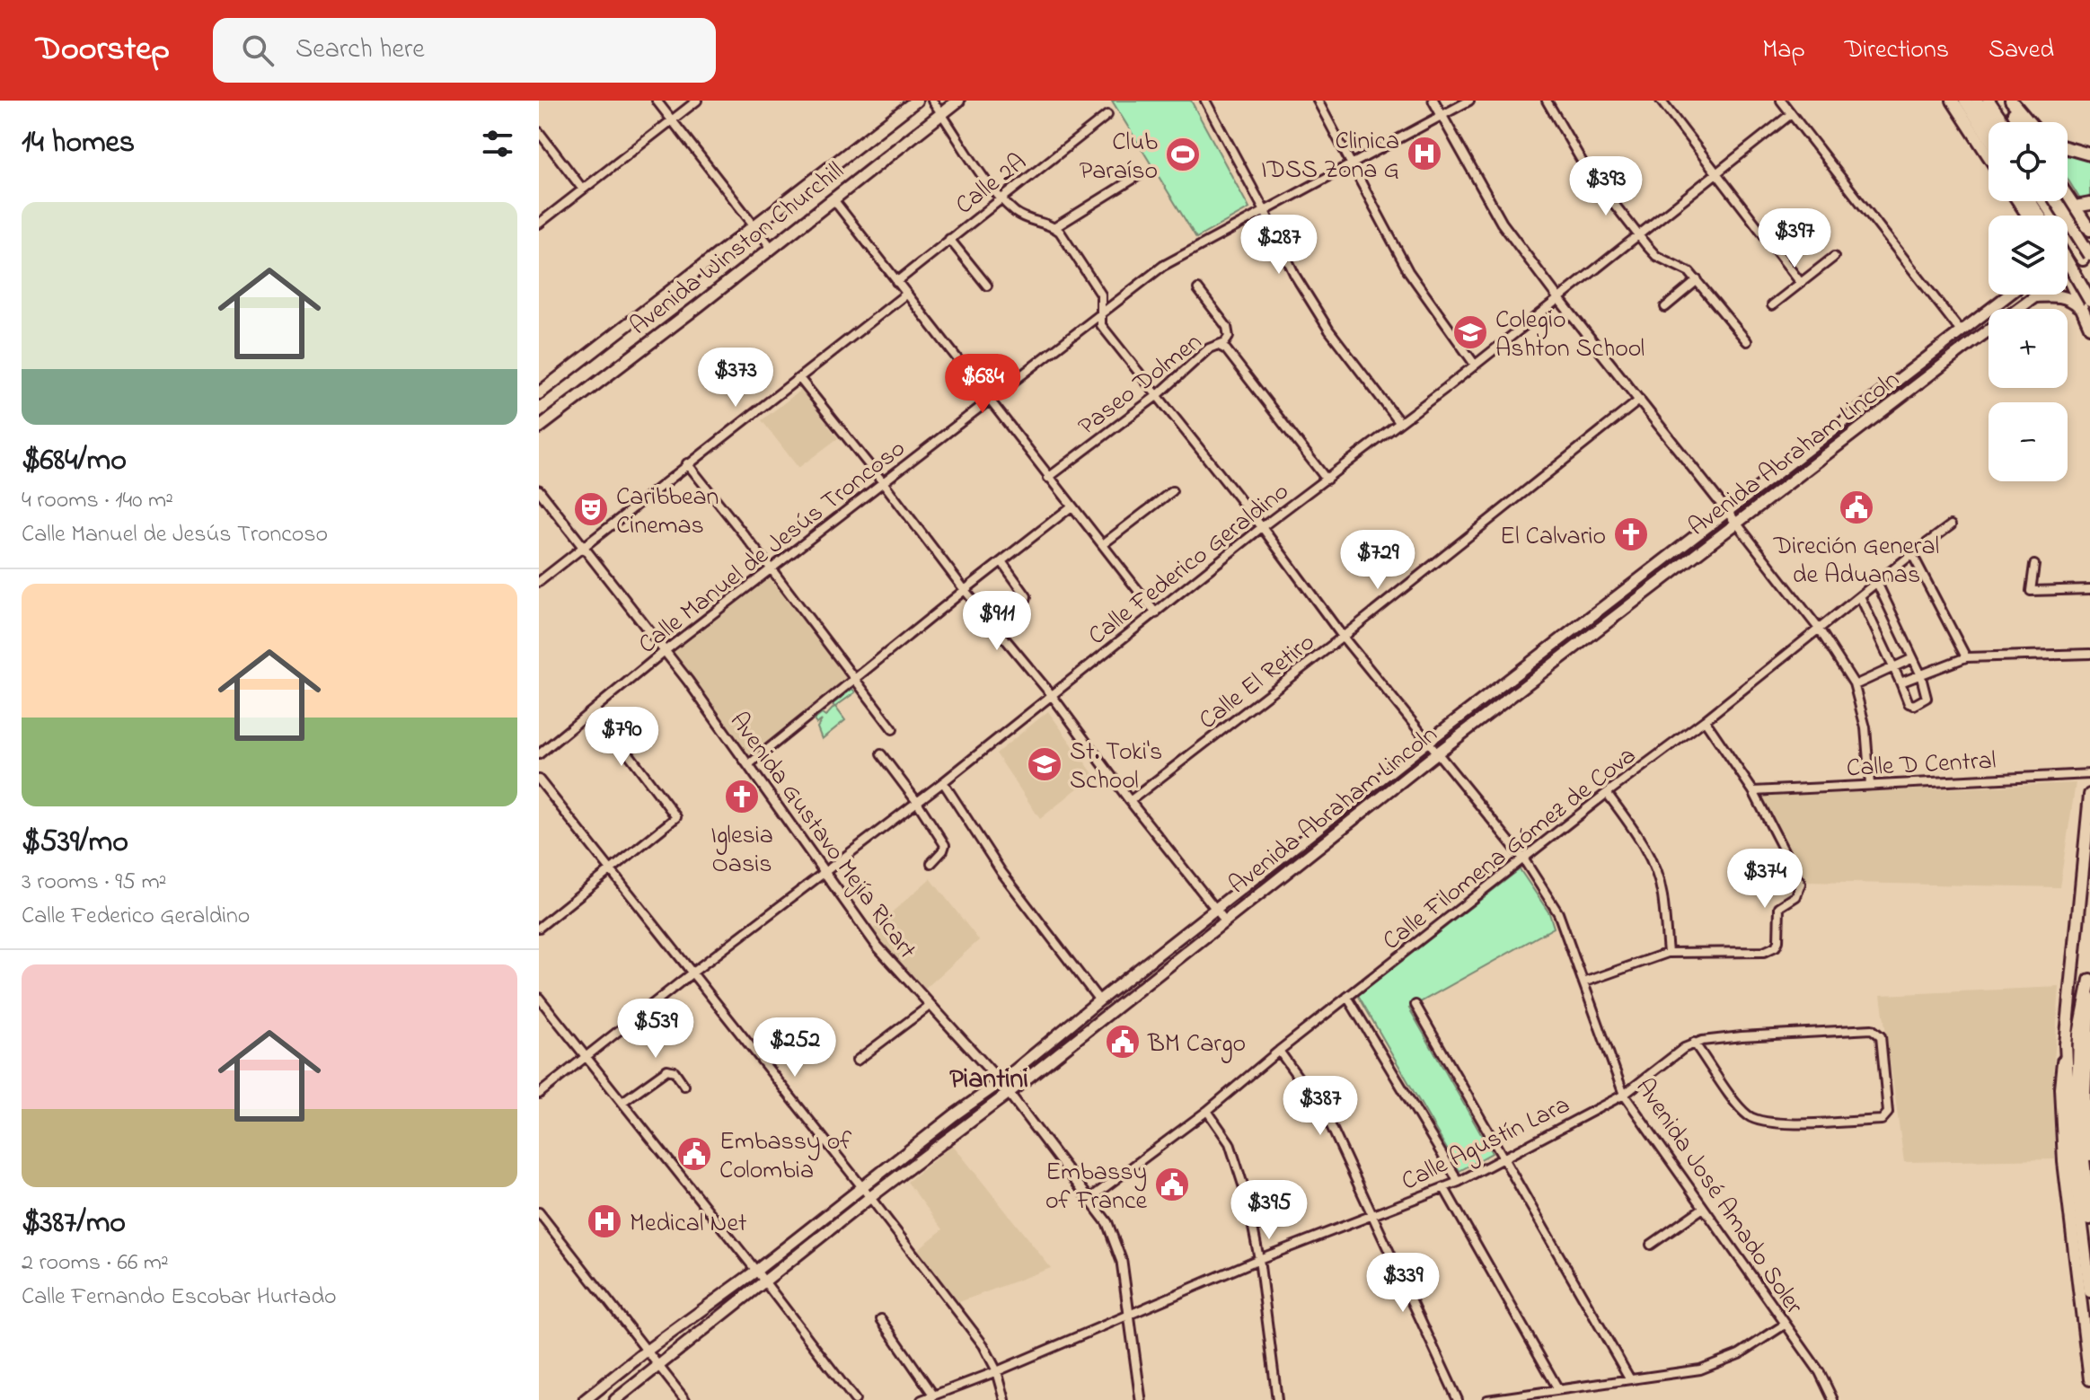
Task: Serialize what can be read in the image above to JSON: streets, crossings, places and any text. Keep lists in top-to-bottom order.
{
  "streets": {
    "main road": ["Avenida Winston Churchill", "Avenida Abraham Lincoln"],
    "street": [
      "Calle 2A",
      "Paseo Dolmen",
      "Calle Manuel de Jesús Troncoso",
      "Calle Federico Geraldino",
      "Calle El Retiro",
      "Calle D Central",
      "Avenida Gustavo Mejía Ricart",
      "Calle Filomena Gómez de Cova",
      "Calle Agustín Lara",
      "Avenida José Amado Soler"
    ]
  },
  "crossings": [
    ["Paseo Dolmen", "Calle Federico Geraldino"],
    ["Paseo Dolmen", "Avenida José Amado Soler"],
    ["Avenida Abraham Lincoln", "Avenida Gustavo Mejía Ricart"],
    ["Avenida Abraham Lincoln", "Avenida José Amado Soler"],
    ["Calle Manuel de Jesús Troncoso", "Avenida Gustavo Mejía Ricart"],
    ["Calle Manuel de Jesús Troncoso", "Avenida José Amado Soler"],
    ["Calle Federico Geraldino", "Avenida Gustavo Mejía Ricart"],
    ["Calle Federico Geraldino", "Avenida José Amado Soler"],
    ["Calle El Retiro", "Avenida José Amado Soler"],
    ["Avenida Gustavo Mejía Ricart", "Calle Filomena Gómez de Cova"],
    ["Avenida Gustavo Mejía Ricart", "Calle Agustín Lara"],
    ["Calle Filomena Gómez de Cova", "Avenida José Amado Soler"],
    ["Calle Agustín Lara", "Avenida José Amado Soler"]
  ],
  "districts": ["Piantini"],
  "places": {
    "hospital": ["Clinica IDSS Zona G", "Medical Net"],
    "sports": ["Club Paraíso"],
    "school or university": ["Colegio Ashton School", "St. Toki's School"],
    "public building": [
      "Direción General de Aduanas",
      "BM Cargo",
      "Embassy of Colombia",
      "Embassy of France"
    ],
    "theatre": ["Caribbean Cinemas"],
    "church": ["El Calvario", "Iglesia Oasis"]
  },
  "page": {
    "header": "Doorstep",
    "search": "Search here",
    "nav": ["Map", "Directions", "Saved"],
    "heading": "14 homes",
    "map_buttons": ["+", "−"],
    "price": [
      "$393",
      "$397",
      "$287",
      "$373",
      "$684",
      "$729",
      "$911",
      "$790",
      "$374",
      "$539",
      "$252",
      "$387",
      "$395",
      "$339"
    ],
    "list": [
      {
        "name": "$684/mo",
        "note": "4 rooms · 140 m² · Calle Manuel de Jesús Troncoso"
      },
      {
        "name": "$539/mo",
        "note": "3 rooms · 95 m² · Calle Federico Geraldino"
      },
      {
        "name": "$387/mo",
        "note": "2 rooms · 66 m² · Calle Fernando Escobar Hurtado"
      }
    ]
  }
}
